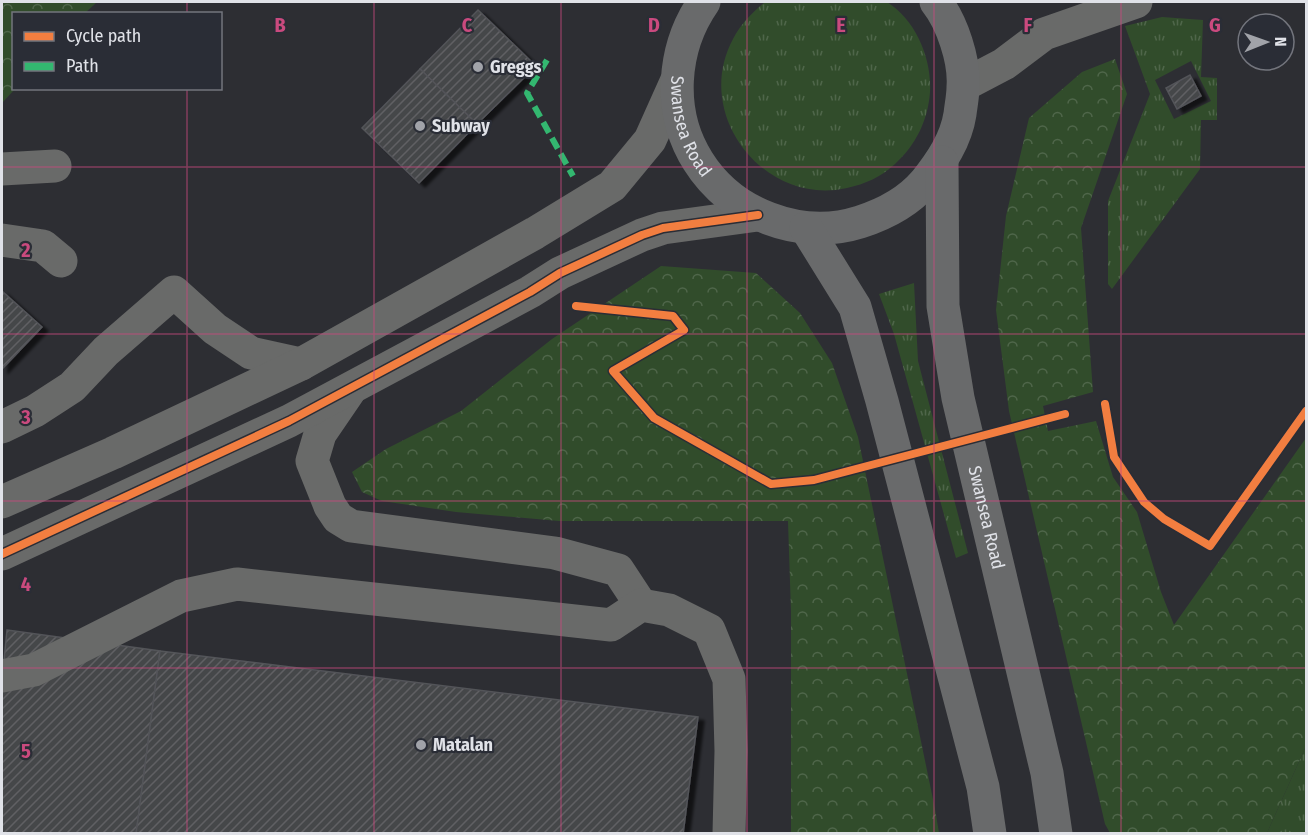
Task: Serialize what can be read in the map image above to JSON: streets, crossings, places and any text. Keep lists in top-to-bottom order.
{
  "streets": {
    "main road": ["Swansea Road"]
  },
  "places": ["Greggs", "Subway", "Matalan"],
  "legend": ["Cycle path", "Path"],
  "north": "right",
  "grid": {
    "columns": [
      "B",
      "C",
      "D",
      "E",
      "F",
      "G"
    ],
    "rows": [
      "2",
      "3",
      "4",
      "5"
    ]
  }
}
